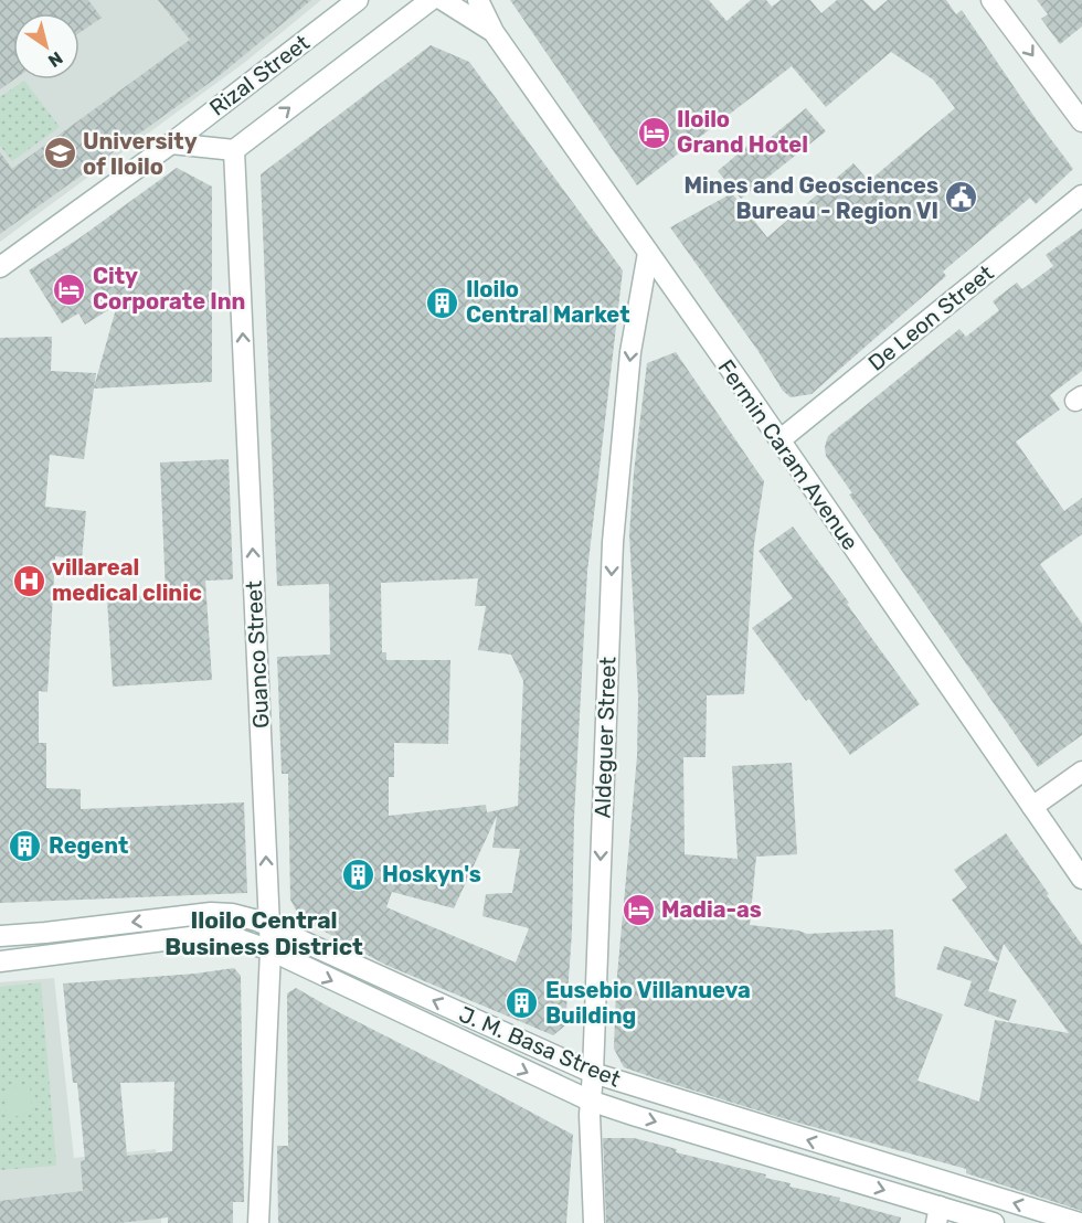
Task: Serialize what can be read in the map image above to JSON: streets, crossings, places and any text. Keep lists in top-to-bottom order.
{
  "streets": {
    "street": [
      "Rizal Street",
      "De Leon Street",
      "Fermin Caram Avenue",
      "Guanco Street",
      "Aldeguer Street",
      "J. M. Basa Street"
    ]
  },
  "crossings": [
    ["Rizal Street", "Guanco Street"],
    ["De Leon Street", "Fermin Caram Avenue"],
    ["Fermin Caram Avenue", "Aldeguer Street"],
    ["Guanco Street", "J. M. Basa Street"],
    ["Aldeguer Street", "J. M. Basa Street"]
  ],
  "one_way": ["Guanco Street", "Aldeguer Street"],
  "districts": ["Iloilo Central Business District"],
  "places": {
    "hotel": ["Iloilo Grand Hotel", "City Corporate Inn", "Madia-as"],
    "school or university": ["University of Iloilo"],
    "public building": ["Mines and Geosciences Bureau - Region VI"],
    "building": [
      "Iloilo Central Market",
      "Regent",
      "Hoskyn's",
      "Eusebio Villanueva Building"
    ],
    "hospital": ["villareal medical clinic"]
  },
  "north": "bottom right"
}
